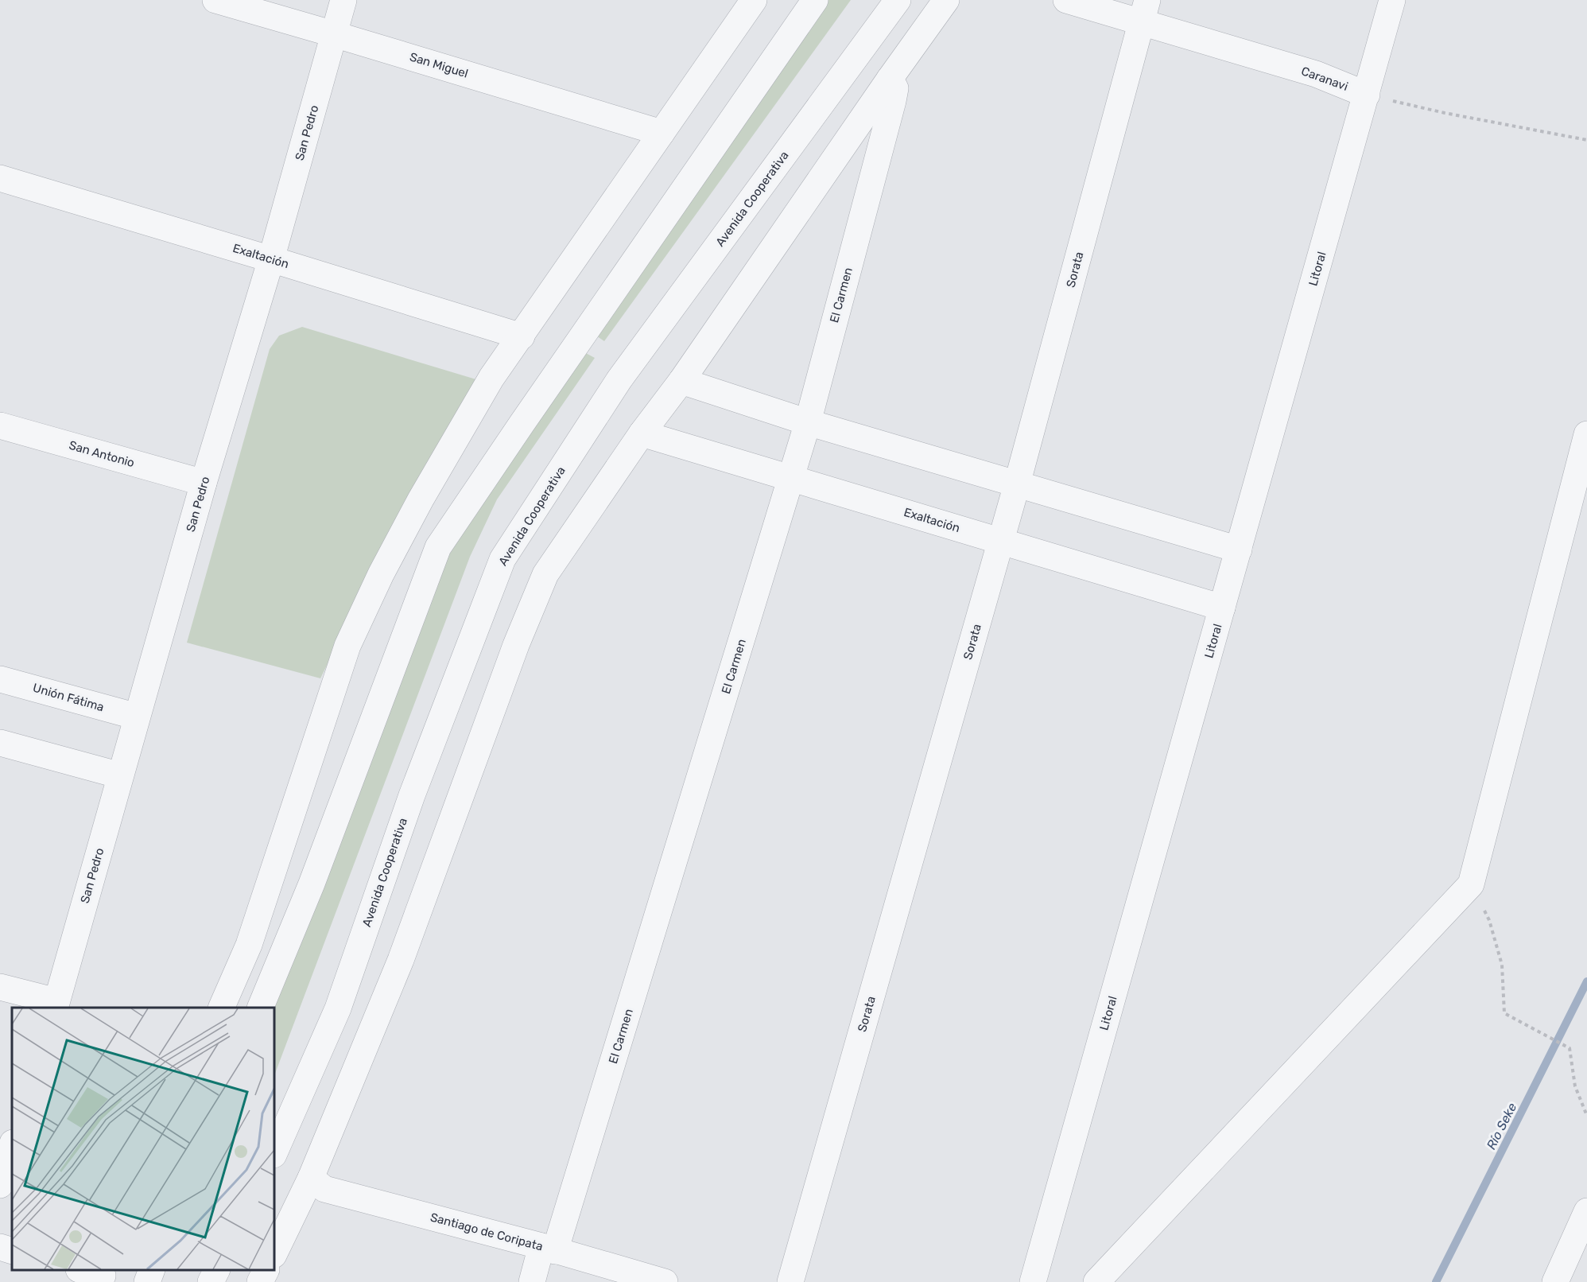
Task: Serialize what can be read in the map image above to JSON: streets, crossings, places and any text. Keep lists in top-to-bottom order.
{
  "streets": {
    "street": [
      "San Miguel",
      "Caranavi",
      "San Pedro",
      "Avenida Cooperativa",
      "Exaltación",
      "Litoral",
      "Sorata",
      "El Carmen",
      "San Antonio",
      "Unión Fátima",
      "Santiago de Coripata"
    ]
  },
  "crossings": [
    ["San Miguel", "San Pedro"],
    ["Caranavi", "Litoral"],
    ["Caranavi", "Sorata"],
    ["San Pedro", "Exaltación"],
    ["San Pedro", "San Antonio"],
    ["San Pedro", "Unión Fátima"],
    ["Exaltación", "Litoral"],
    ["Exaltación", "Sorata"],
    ["Exaltación", "El Carmen"],
    ["El Carmen", "Santiago de Coripata"]
  ],
  "water": ["Río Seke"]
}
